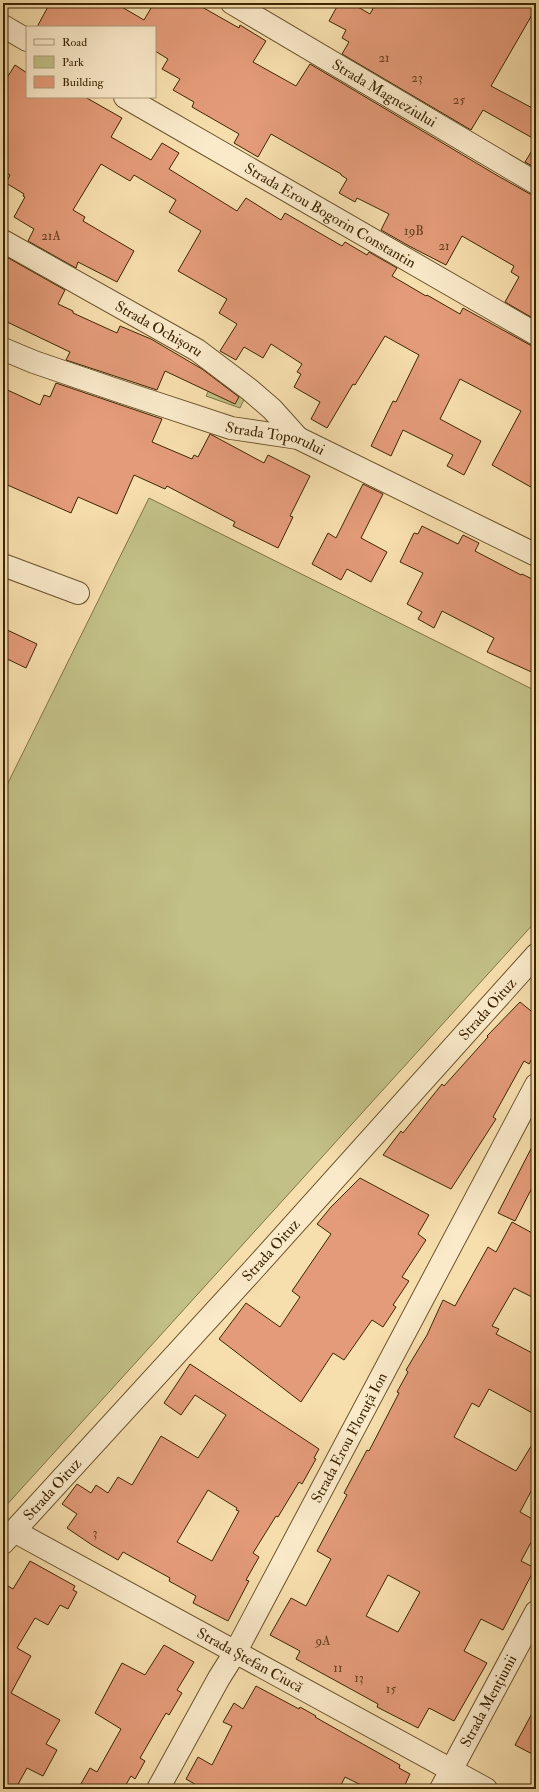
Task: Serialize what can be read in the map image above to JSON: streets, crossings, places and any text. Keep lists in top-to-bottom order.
{
  "streets": {
    "street": [
      "Strada Magneziului",
      "Strada Erou Bogorin Constantin",
      "Strada Ochișoru",
      "Strada Toporului",
      "Strada Oituz",
      "Strada Erou Floruță Ion",
      "Strada Ștefan Ciucă",
      "Strada Mențiunii"
    ]
  },
  "crossings": [
    ["Strada Ochișoru", "Strada Toporului"],
    ["Strada Oituz", "Strada Ștefan Ciucă"],
    ["Strada Erou Floruță Ion", "Strada Ștefan Ciucă"],
    ["Strada Ștefan Ciucă", "Strada Mențiunii"]
  ],
  "house_numbers": [
    "21",
    "23",
    "25",
    "19B",
    "21A",
    "21",
    "3",
    "9A",
    "11",
    "13",
    "15"
  ],
  "legend": ["Road", "Park", "Building"]
}
